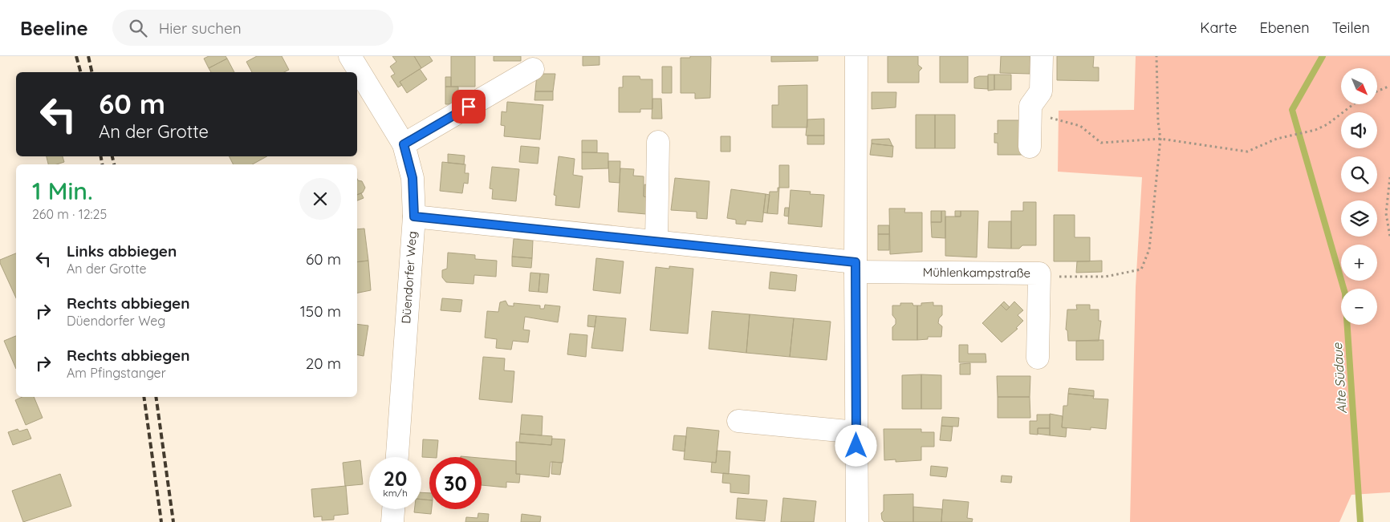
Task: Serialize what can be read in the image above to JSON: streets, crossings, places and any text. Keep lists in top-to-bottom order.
{
  "streets": {
    "street": ["Mühlenkampstraße", "Düendorfer Weg"]
  },
  "crossings": [
    ["Mühlenkampstraße", "Düendorfer Weg"]
  ],
  "water": ["Alte Südaue"],
  "north": "bottom right",
  "page": {
    "header": "Beeline",
    "search": "Hier suchen",
    "nav": ["Karte", "Ebenen", "Teilen"],
    "map_buttons": ["+", "−"],
    "turn": ["60 m", "An der Grotte"],
    "heading": ["1 Min.", "260 m · 12:25"],
    "list": [
      {
        "name": "Links abbiegen",
        "note": "An der Grotte",
        "value": "60 m"
      },
      {
        "name": "Rechts abbiegen",
        "note": "Düendorfer Weg",
        "value": "150 m"
      },
      {
        "name": "Rechts abbiegen",
        "note": "Am Pfingstanger",
        "value": "20 m"
      }
    ],
    "speed": "20 km/h",
    "limit": "30"
  }
}
